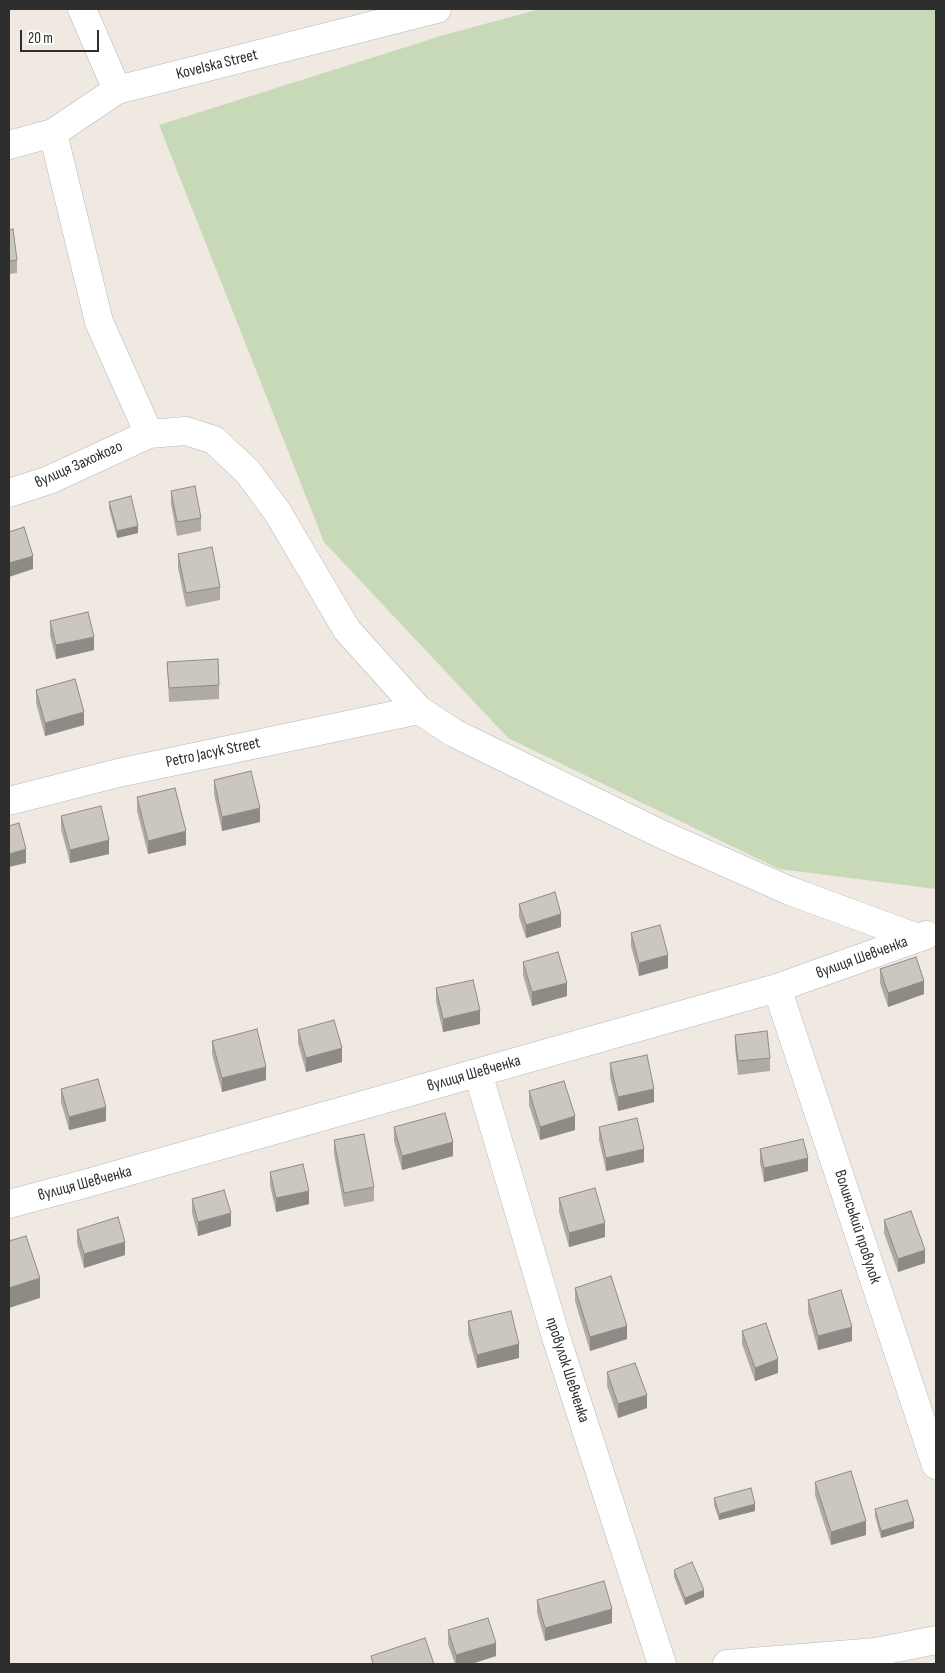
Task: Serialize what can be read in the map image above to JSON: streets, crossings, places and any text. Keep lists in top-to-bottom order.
{
  "streets": {
    "street": [
      "Kovelska Street",
      "вулиця Захожого",
      "Petro Jacyk Street",
      "вулиця Шевченка",
      "Волинський провулок",
      "провулок Шевченка"
    ]
  },
  "crossings": [
    ["вулиця Шевченка", "Волинський провулок"],
    ["вулиця Шевченка", "провулок Шевченка"]
  ],
  "scale_bar": "20 m"
}
